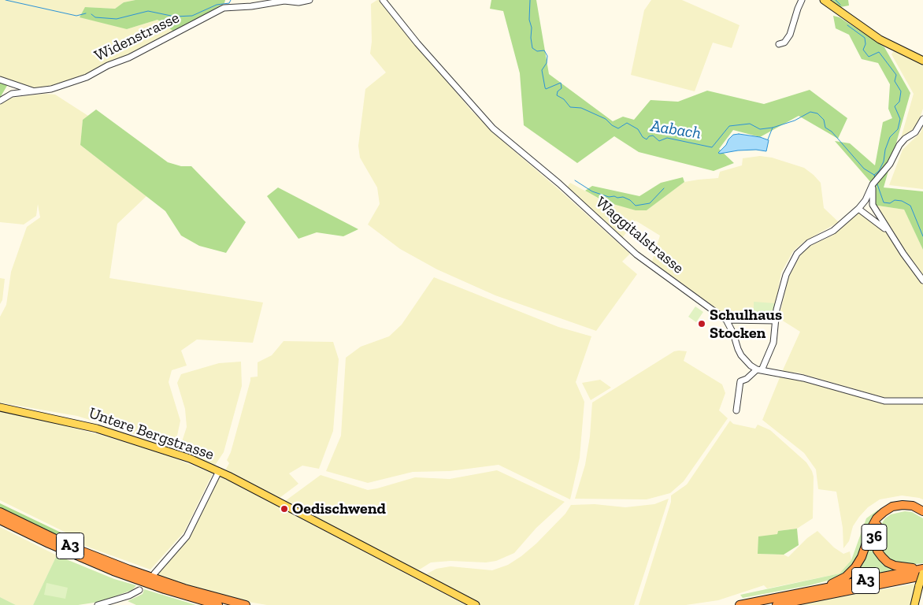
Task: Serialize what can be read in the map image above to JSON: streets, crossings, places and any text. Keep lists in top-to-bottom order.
{
  "streets": {
    "highway": ["36", "A3"],
    "main road": ["Untere Bergstrasse"],
    "street": ["Widenstrasse", "Waggitalstrasse"]
  },
  "crossings": [
    ["36", "A3"]
  ],
  "water": ["Aabach"],
  "places": ["Schulhaus Stocken", "Oedischwend"]
}
